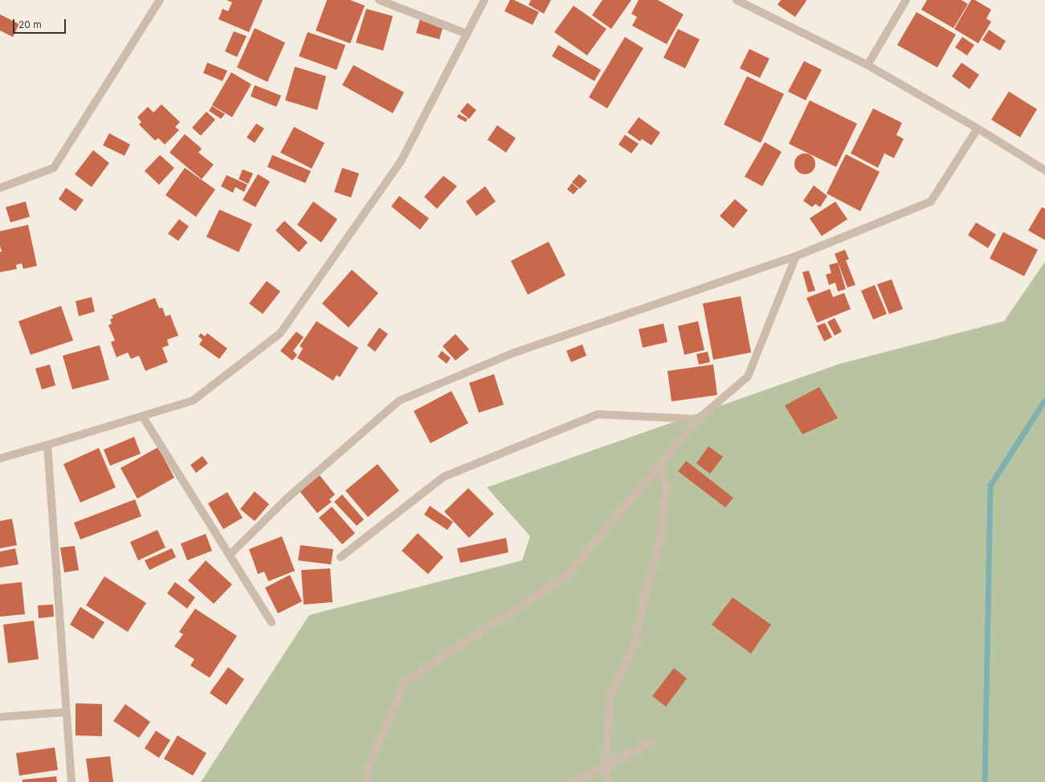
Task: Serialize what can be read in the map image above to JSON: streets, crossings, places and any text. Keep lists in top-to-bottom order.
{
  "scale_bar": "20 m"
}
